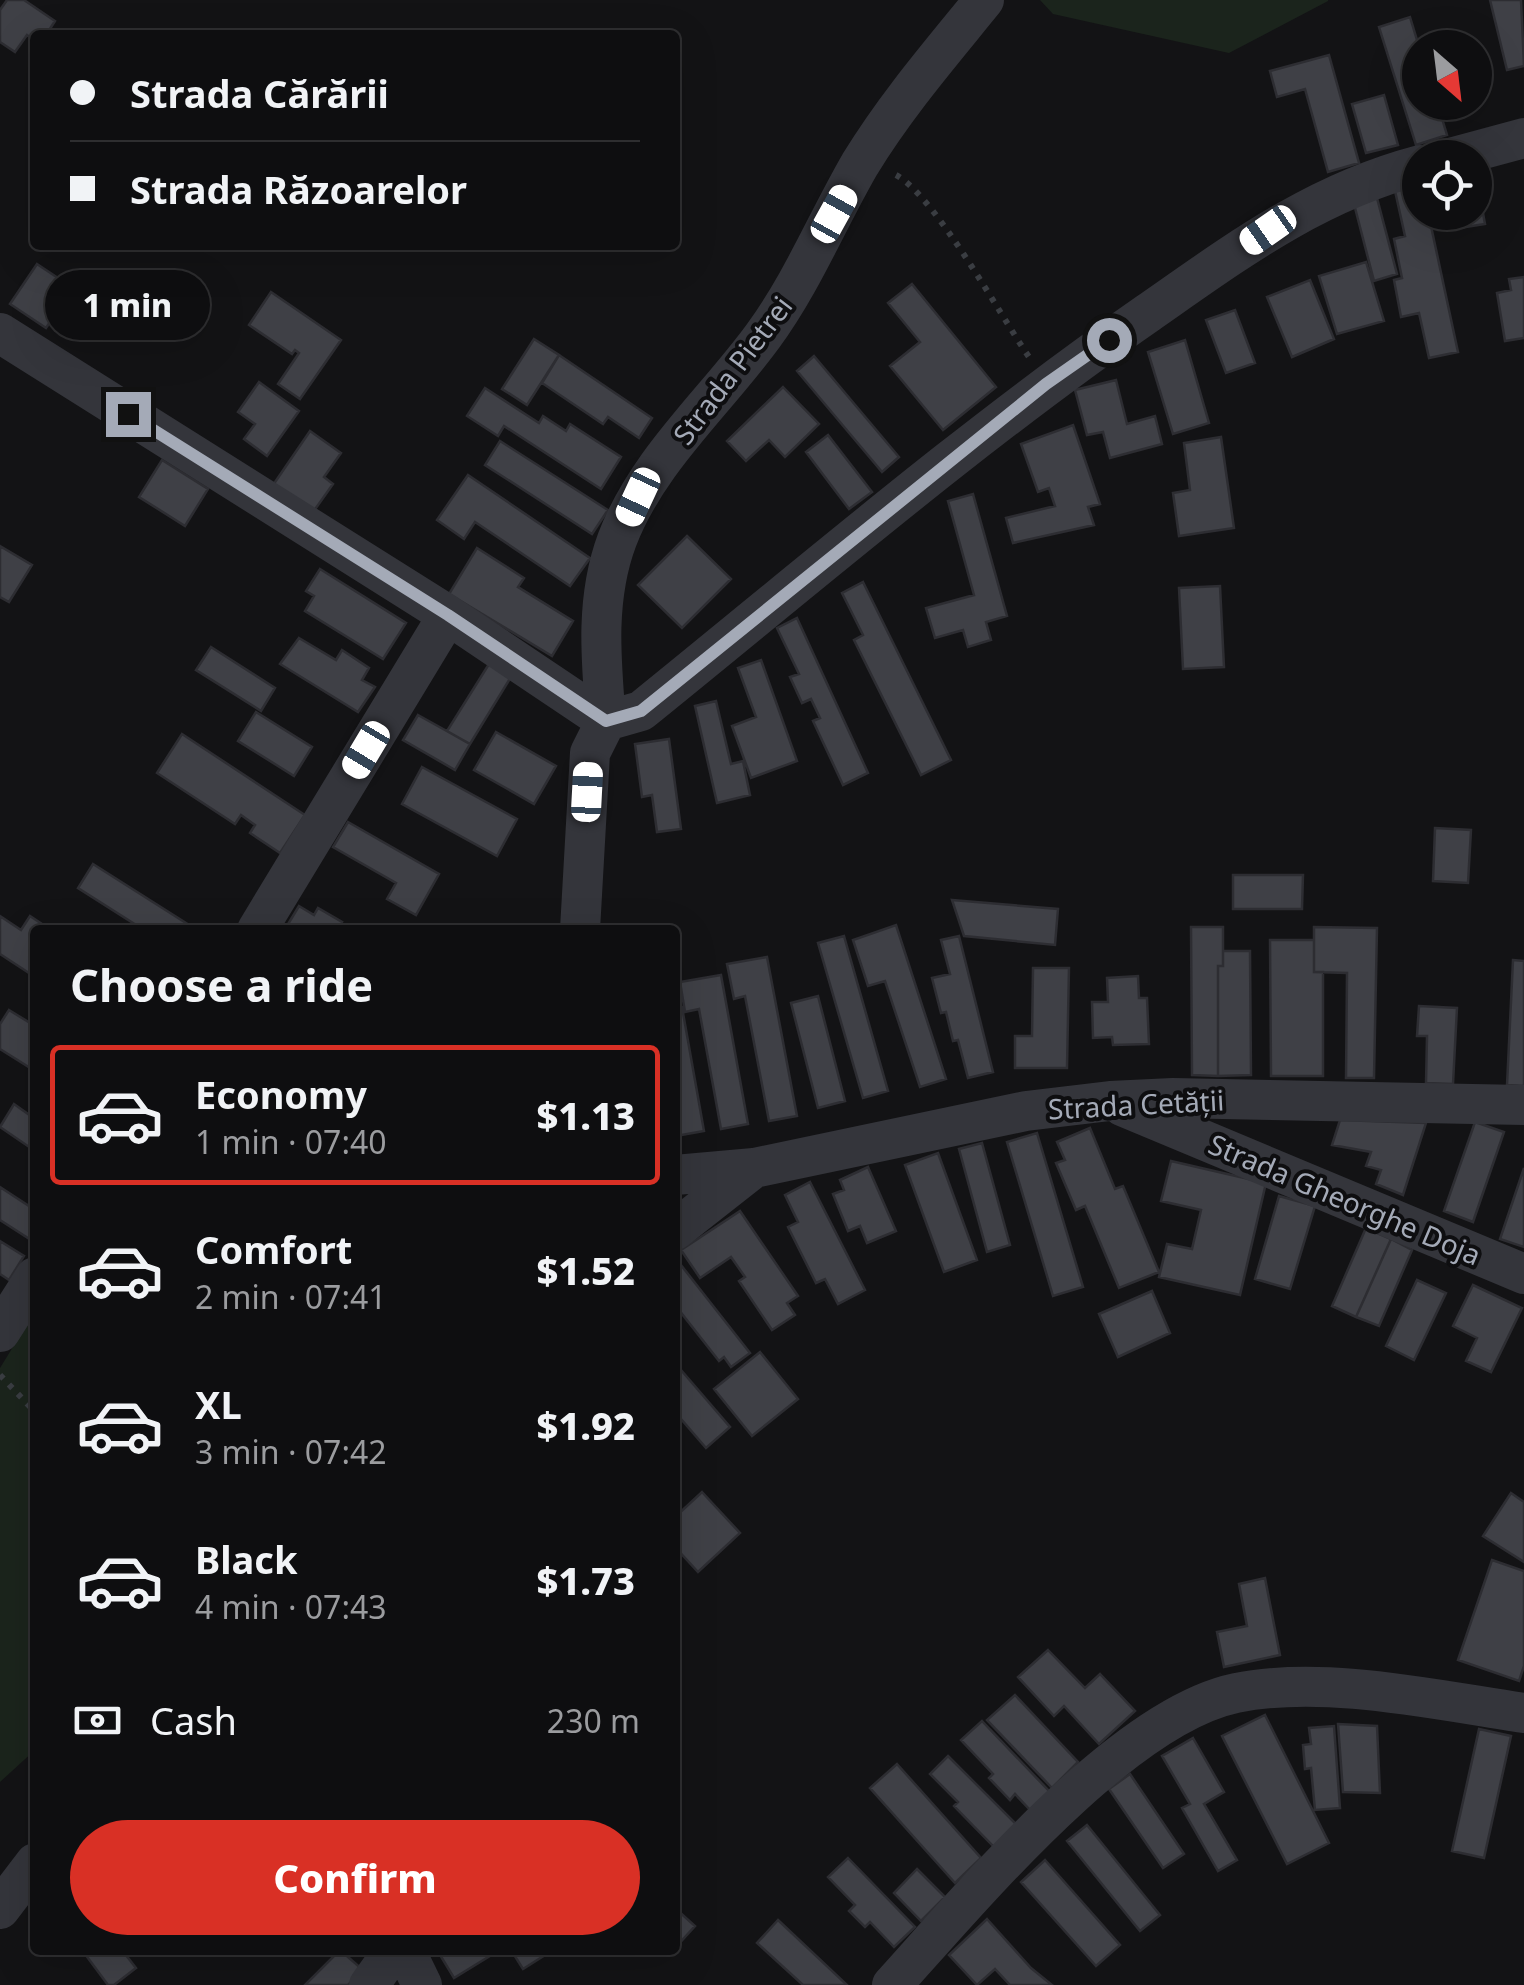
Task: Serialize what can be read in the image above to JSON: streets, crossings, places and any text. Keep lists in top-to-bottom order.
{
  "streets": {
    "street": ["Strada Pietrei", "Strada Cetății", "Strada Gheorghe Doja"]
  },
  "crossings": [
    ["Strada Cetății", "Strada Gheorghe Doja"]
  ],
  "north": "bottom right",
  "page": {
    "banner": ["Strada Cărării", "Strada Răzoarelor"],
    "bubble": "1 min",
    "heading": "Choose a ride",
    "list": [
      {
        "name": "Economy",
        "note": "1 min · 07:40",
        "value": "$1.13"
      },
      {
        "name": "Comfort",
        "note": "2 min · 07:41",
        "value": "$1.52"
      },
      {
        "name": "XL",
        "note": "3 min · 07:42",
        "value": "$1.92"
      },
      {
        "name": "Black",
        "note": "4 min · 07:43",
        "value": "$1.73"
      }
    ],
    "pay": ["Cash", "230 m"],
    "buttons": "Confirm"
  }
}
